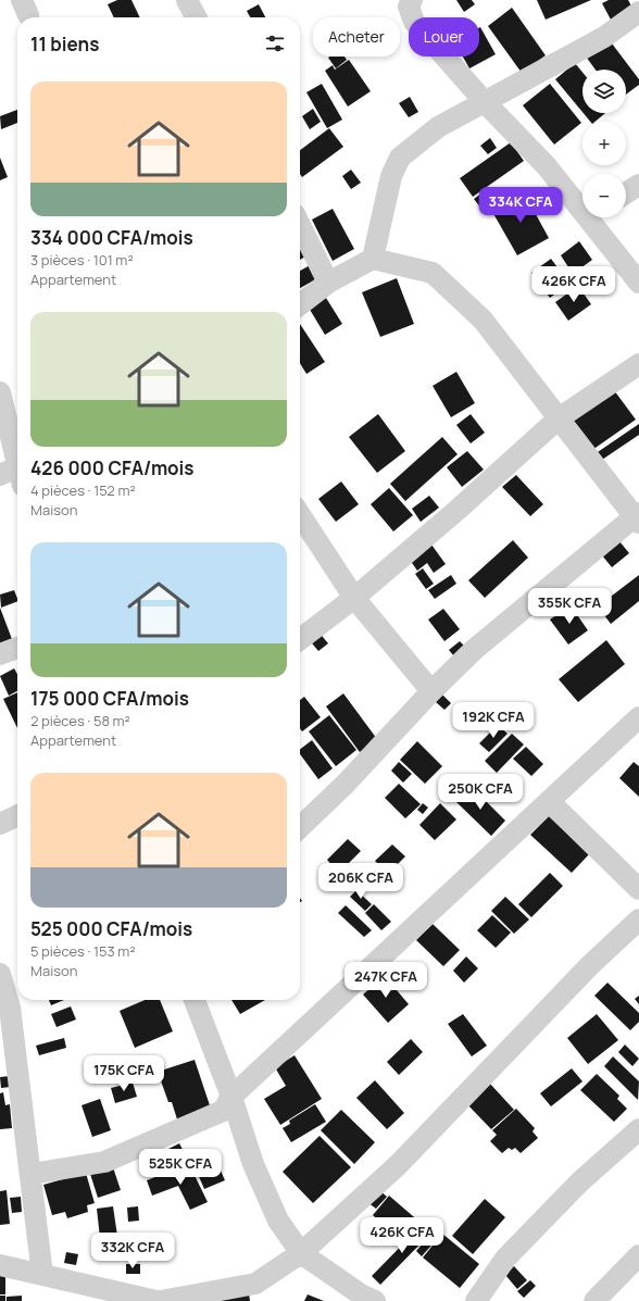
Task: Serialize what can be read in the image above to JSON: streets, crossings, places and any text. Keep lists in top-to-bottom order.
{
  "page": {
    "chip": ["Acheter", "Louer"],
    "heading": "11 biens",
    "map_buttons": ["+", "−"],
    "list": [
      {
        "name": "334 000 CFA/mois",
        "note": "3 pièces · 101 m² · Appartement"
      },
      {
        "name": "426 000 CFA/mois",
        "note": "4 pièces · 152 m² · Maison"
      },
      {
        "name": "175 000 CFA/mois",
        "note": "2 pièces · 58 m² · Appartement"
      },
      {
        "name": "525 000 CFA/mois",
        "note": "5 pièces · 153 m² · Maison"
      }
    ],
    "price": [
      "334K CFA",
      "426K CFA",
      "355K CFA",
      "192K CFA",
      "250K CFA",
      "206K CFA",
      "247K CFA",
      "175K CFA",
      "525K CFA",
      "426K CFA",
      "332K CFA"
    ]
  }
}
